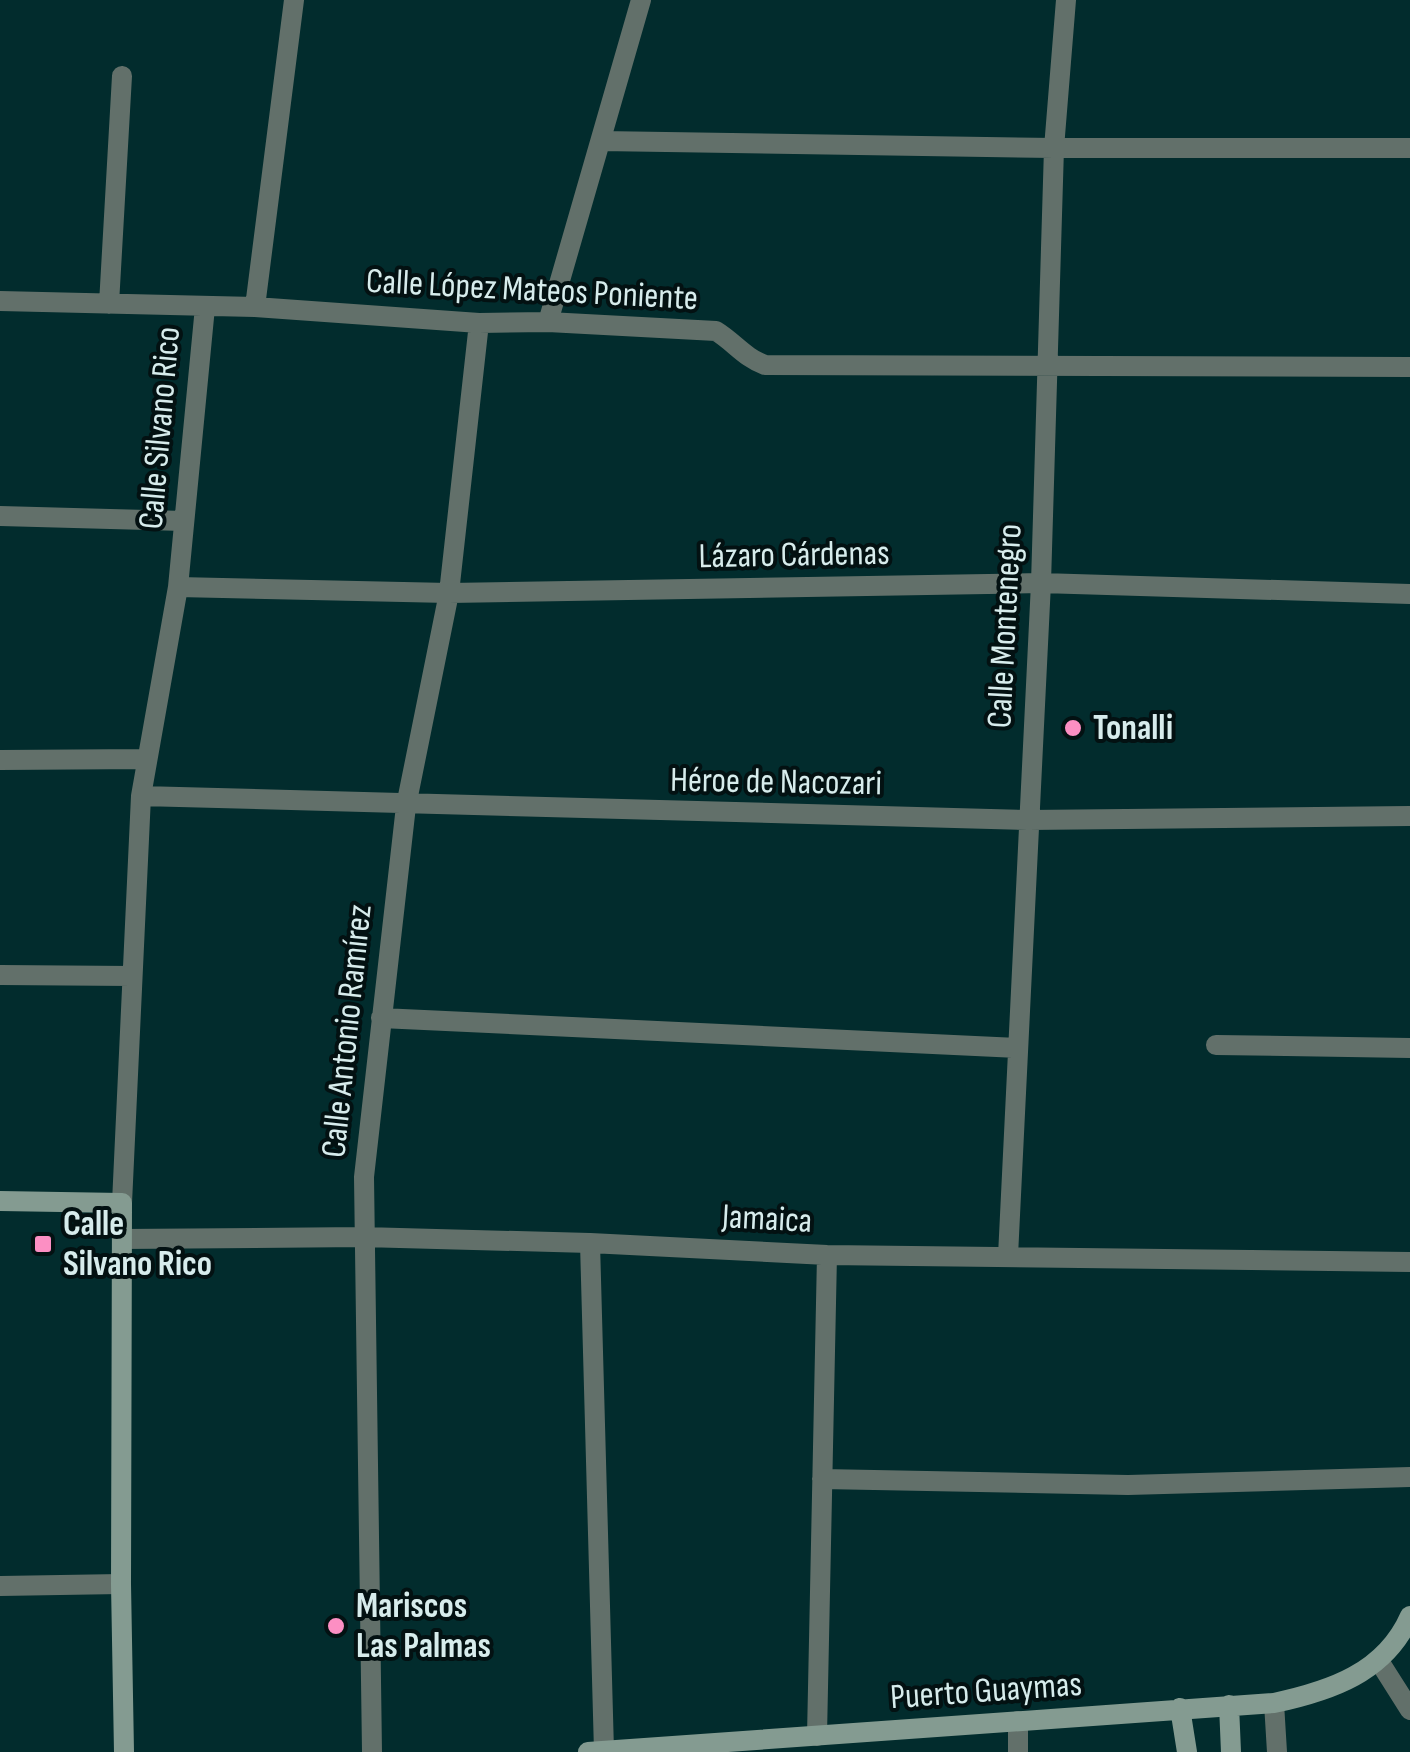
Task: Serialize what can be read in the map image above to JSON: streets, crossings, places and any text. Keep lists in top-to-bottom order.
{
  "streets": {
    "street": [
      "Calle López Mateos Poniente",
      "Calle Silvano Rico",
      "Lázaro Cárdenas",
      "Calle Montenegro",
      "Héroe de Nacozari",
      "Calle Antonio Ramírez",
      "Jamaica",
      "Puerto Guaymas"
    ]
  },
  "crossings": [
    ["Calle López Mateos Poniente", "Calle Silvano Rico"],
    ["Calle López Mateos Poniente", "Calle Montenegro"],
    ["Calle López Mateos Poniente", "Calle Antonio Ramírez"],
    ["Calle Silvano Rico", "Lázaro Cárdenas"],
    ["Calle Silvano Rico", "Héroe de Nacozari"],
    ["Calle Silvano Rico", "Jamaica"],
    ["Lázaro Cárdenas", "Calle Montenegro"],
    ["Lázaro Cárdenas", "Calle Antonio Ramírez"],
    ["Calle Montenegro", "Héroe de Nacozari"],
    ["Calle Montenegro", "Jamaica"],
    ["Héroe de Nacozari", "Calle Antonio Ramírez"],
    ["Calle Antonio Ramírez", "Jamaica"]
  ],
  "places": {
    "other": ["Tonalli", "Mariscos Las Palmas"],
    "transit": ["Calle Silvano Rico"]
  }
}
